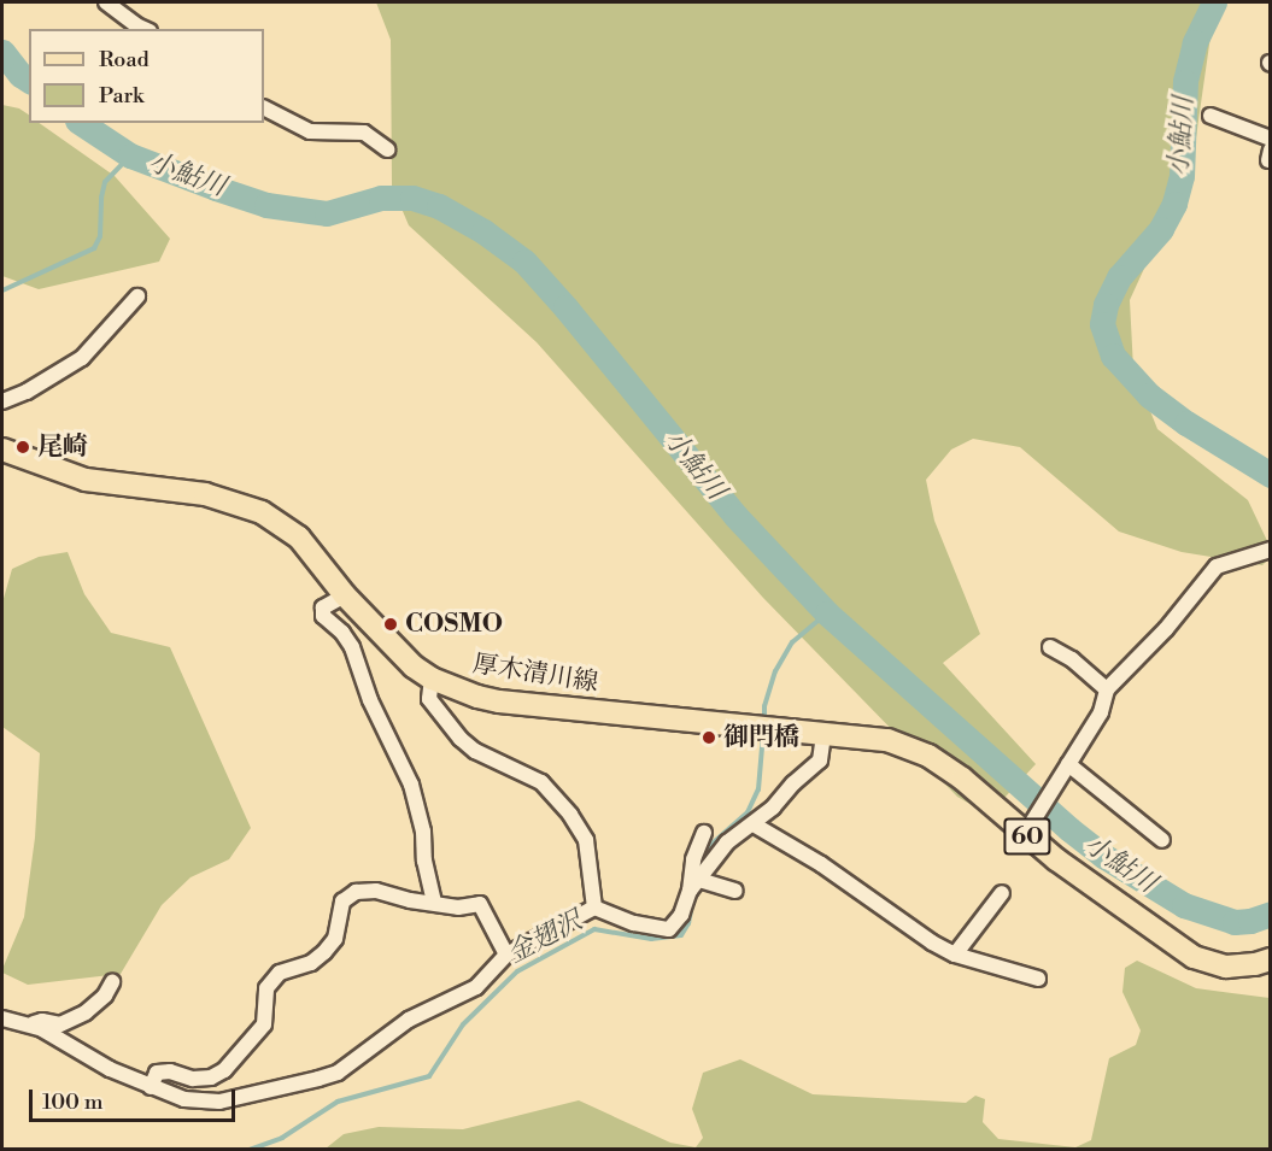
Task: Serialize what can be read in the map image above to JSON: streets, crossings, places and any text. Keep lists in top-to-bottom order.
{
  "streets": {
    "main road": ["厚木清川線", "60"]
  },
  "crossings": [
    ["厚木清川線", "60"]
  ],
  "water": ["小鮎川", "金翅沢"],
  "places": ["尾崎", "COSMO", "御門橋"],
  "legend": ["Road", "Park"],
  "scale_bar": "100 m"
}
